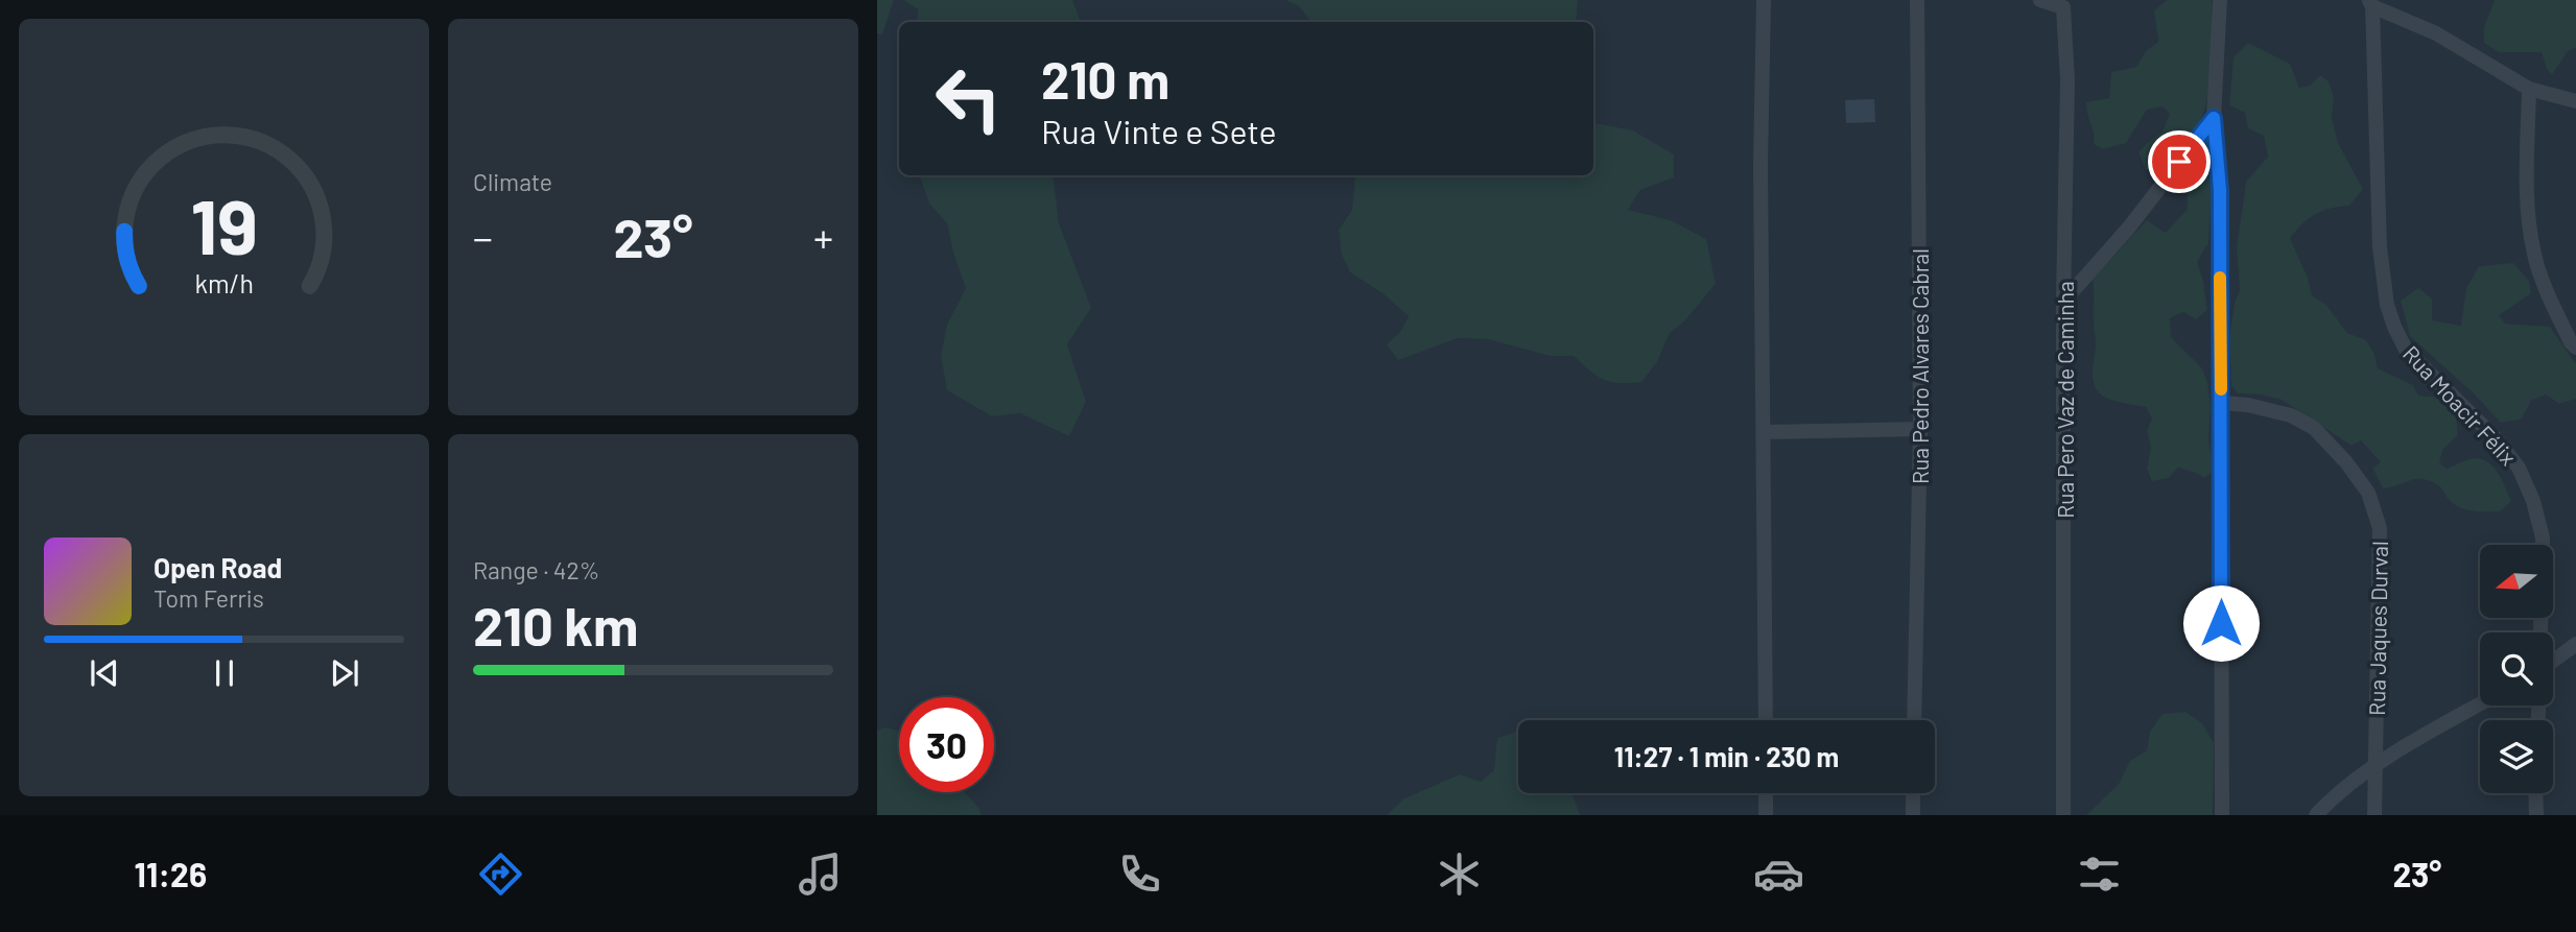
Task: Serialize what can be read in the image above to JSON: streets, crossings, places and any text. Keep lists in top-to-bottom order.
{
  "streets": {
    "street": [
      "Rua Pedro Alvares Cabral",
      "Rua Pero Vaz de Caminha",
      "Rua Moacir Félix",
      "Rua Jaques Durval"
    ]
  },
  "north": "left",
  "page": {
    "tile": [
      "Climate",
      ["Range · 42%", "210 km"]
    ],
    "turn": ["210 m", "Rua Vinte e Sete"],
    "heat": ["−", "23°", "+"],
    "song": ["Open Road", "Tom Ferris"],
    "limit": "30",
    "trip": "11:27 · 1 min · 230 m",
    "tabs": ["11:26", "23°"],
    "gauge": ["19", "km/h"]
  }
}
